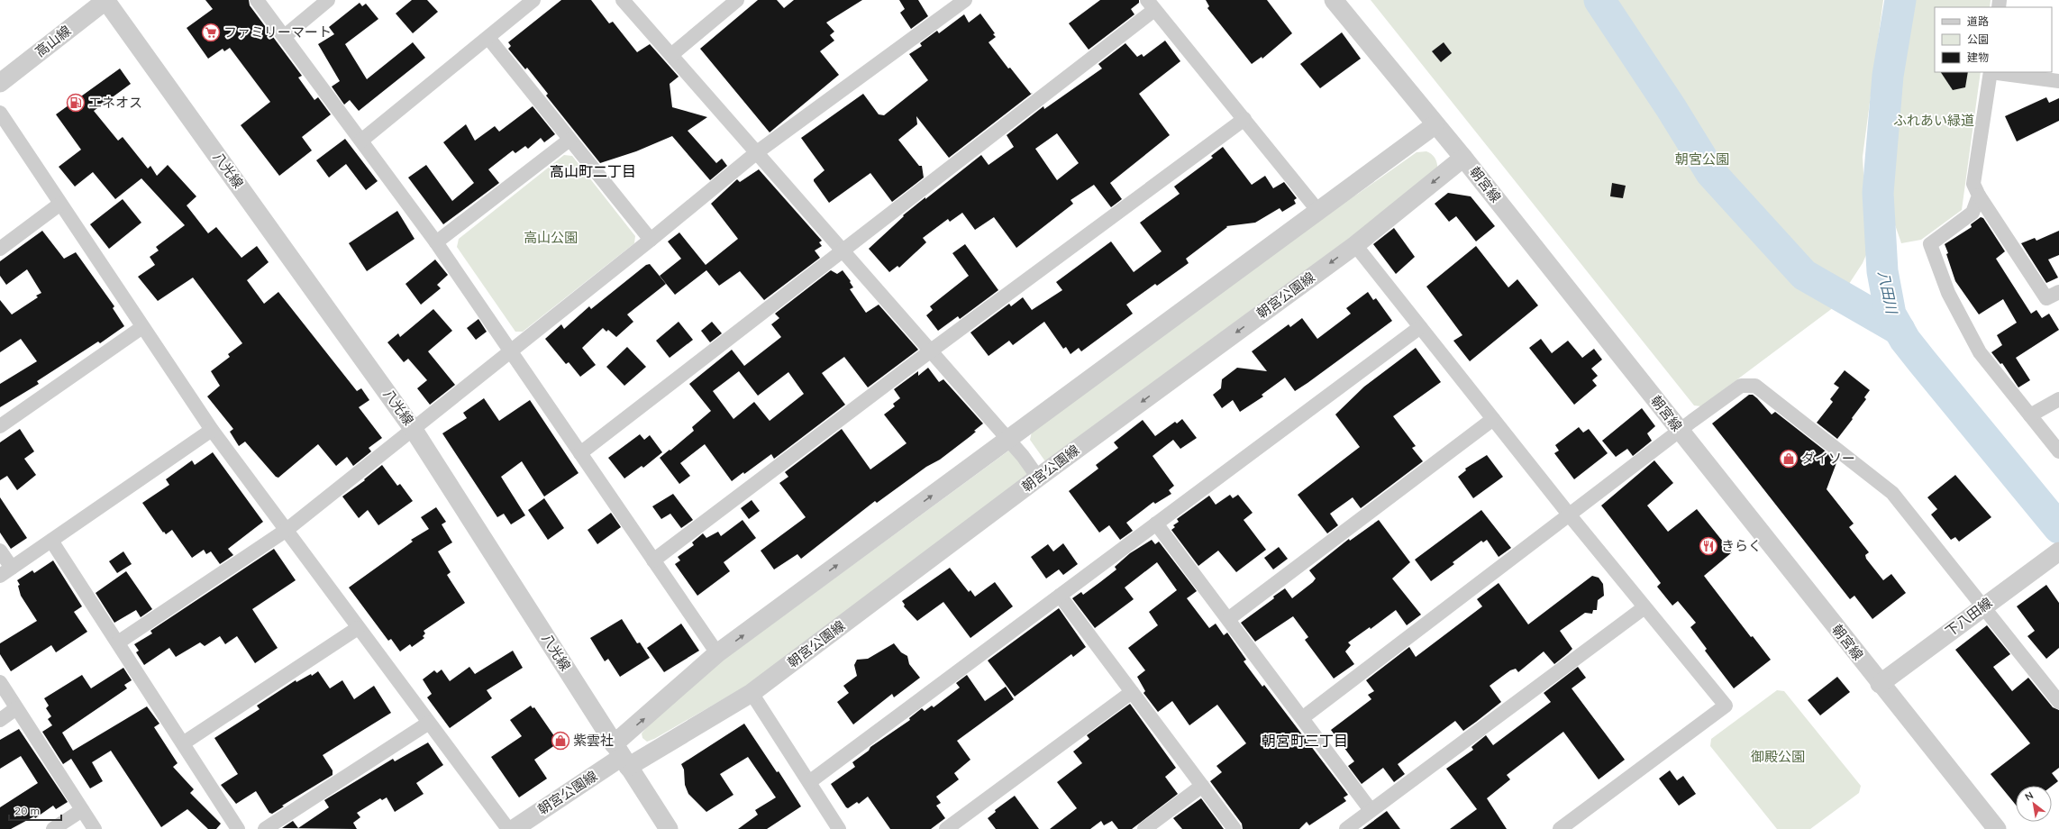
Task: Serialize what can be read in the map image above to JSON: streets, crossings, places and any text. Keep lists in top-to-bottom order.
{
  "streets": {
    "street": [
      "高山線",
      "八光線",
      "朝宮線",
      "朝宮公園線",
      "下八田線"
    ]
  },
  "crossings": [
    ["高山線", "八光線"],
    ["八光線", "朝宮公園線"],
    ["朝宮線", "朝宮公園線"],
    ["朝宮線", "下八田線"]
  ],
  "districts": ["高山町二丁目", "朝宮町三丁目"],
  "water": ["八田川"],
  "parks": [
    "ふれあい緑道",
    "朝宮公園",
    "高山公園",
    "御殿公園"
  ],
  "places": {
    "supermarket": ["ファミリーマート"],
    "fuel station": ["エネオス"],
    "shop": ["ダイソー", "紫雲社"],
    "restaurant": ["きらく"]
  },
  "legend": ["道路", "公園", "建物"],
  "scale_bar": "20 m",
  "north": "top left"
}
